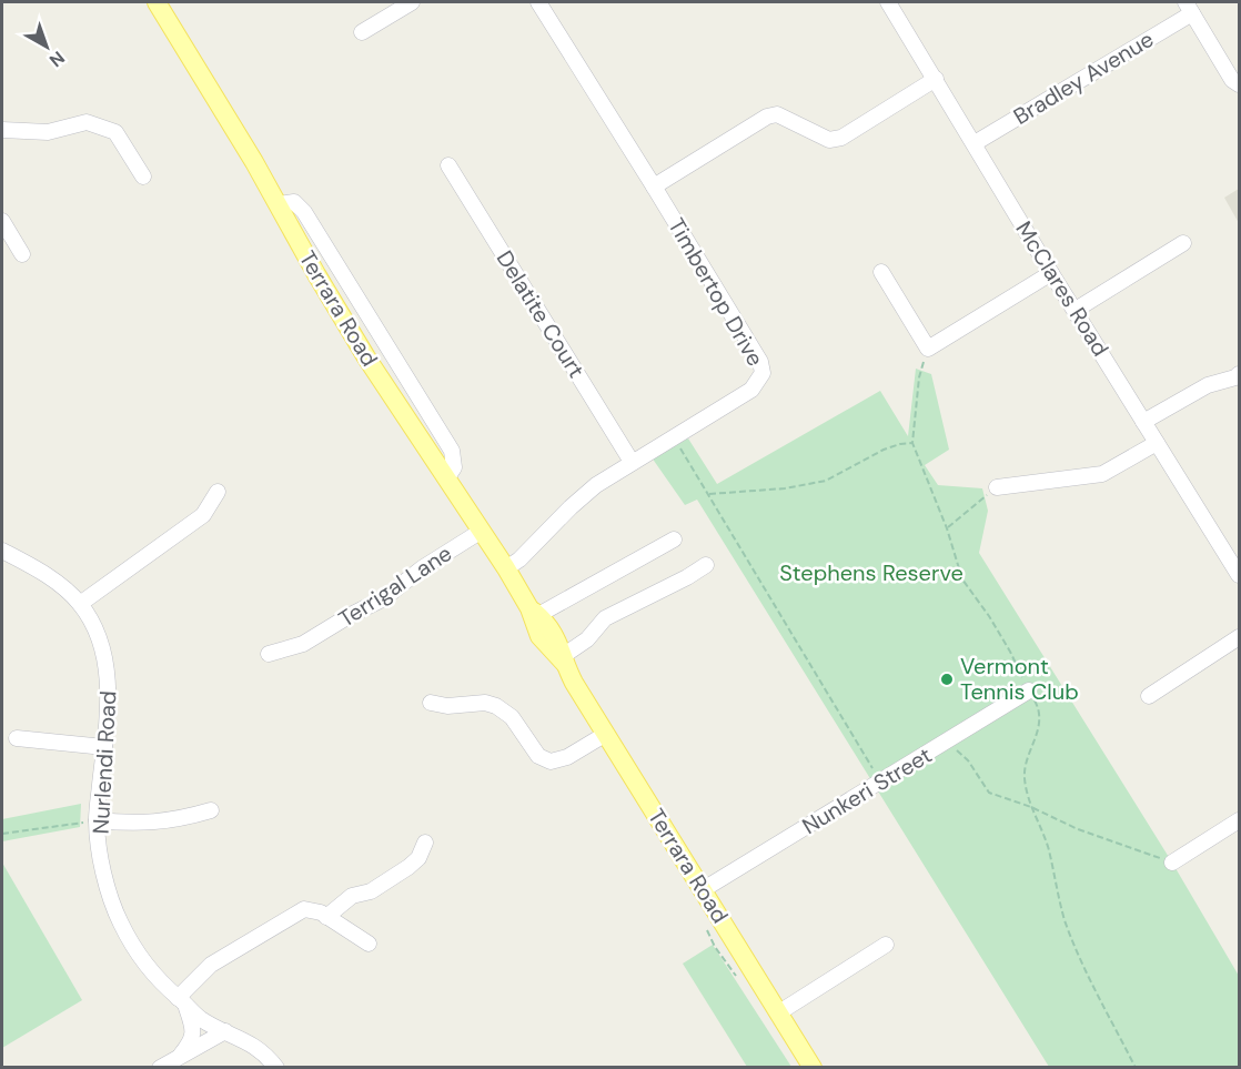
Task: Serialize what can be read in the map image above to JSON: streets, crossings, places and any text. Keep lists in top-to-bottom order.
{
  "streets": {
    "main road": ["Terrara Road"],
    "street": [
      "Bradley Avenue",
      "McClares Road",
      "Timbertop Drive",
      "Delatite Court",
      "Terrigal Lane",
      "Nurlendi Road",
      "Nunkeri Street"
    ]
  },
  "crossings": [
    ["Bradley Avenue", "McClares Road"],
    ["Timbertop Drive", "Terrara Road"],
    ["Timbertop Drive", "Delatite Court"],
    ["Terrara Road", "Terrigal Lane"],
    ["Terrara Road", "Nunkeri Street"]
  ],
  "parks": ["Stephens Reserve"],
  "places": ["Vermont Tennis Club"],
  "north": "bottom right"
}
